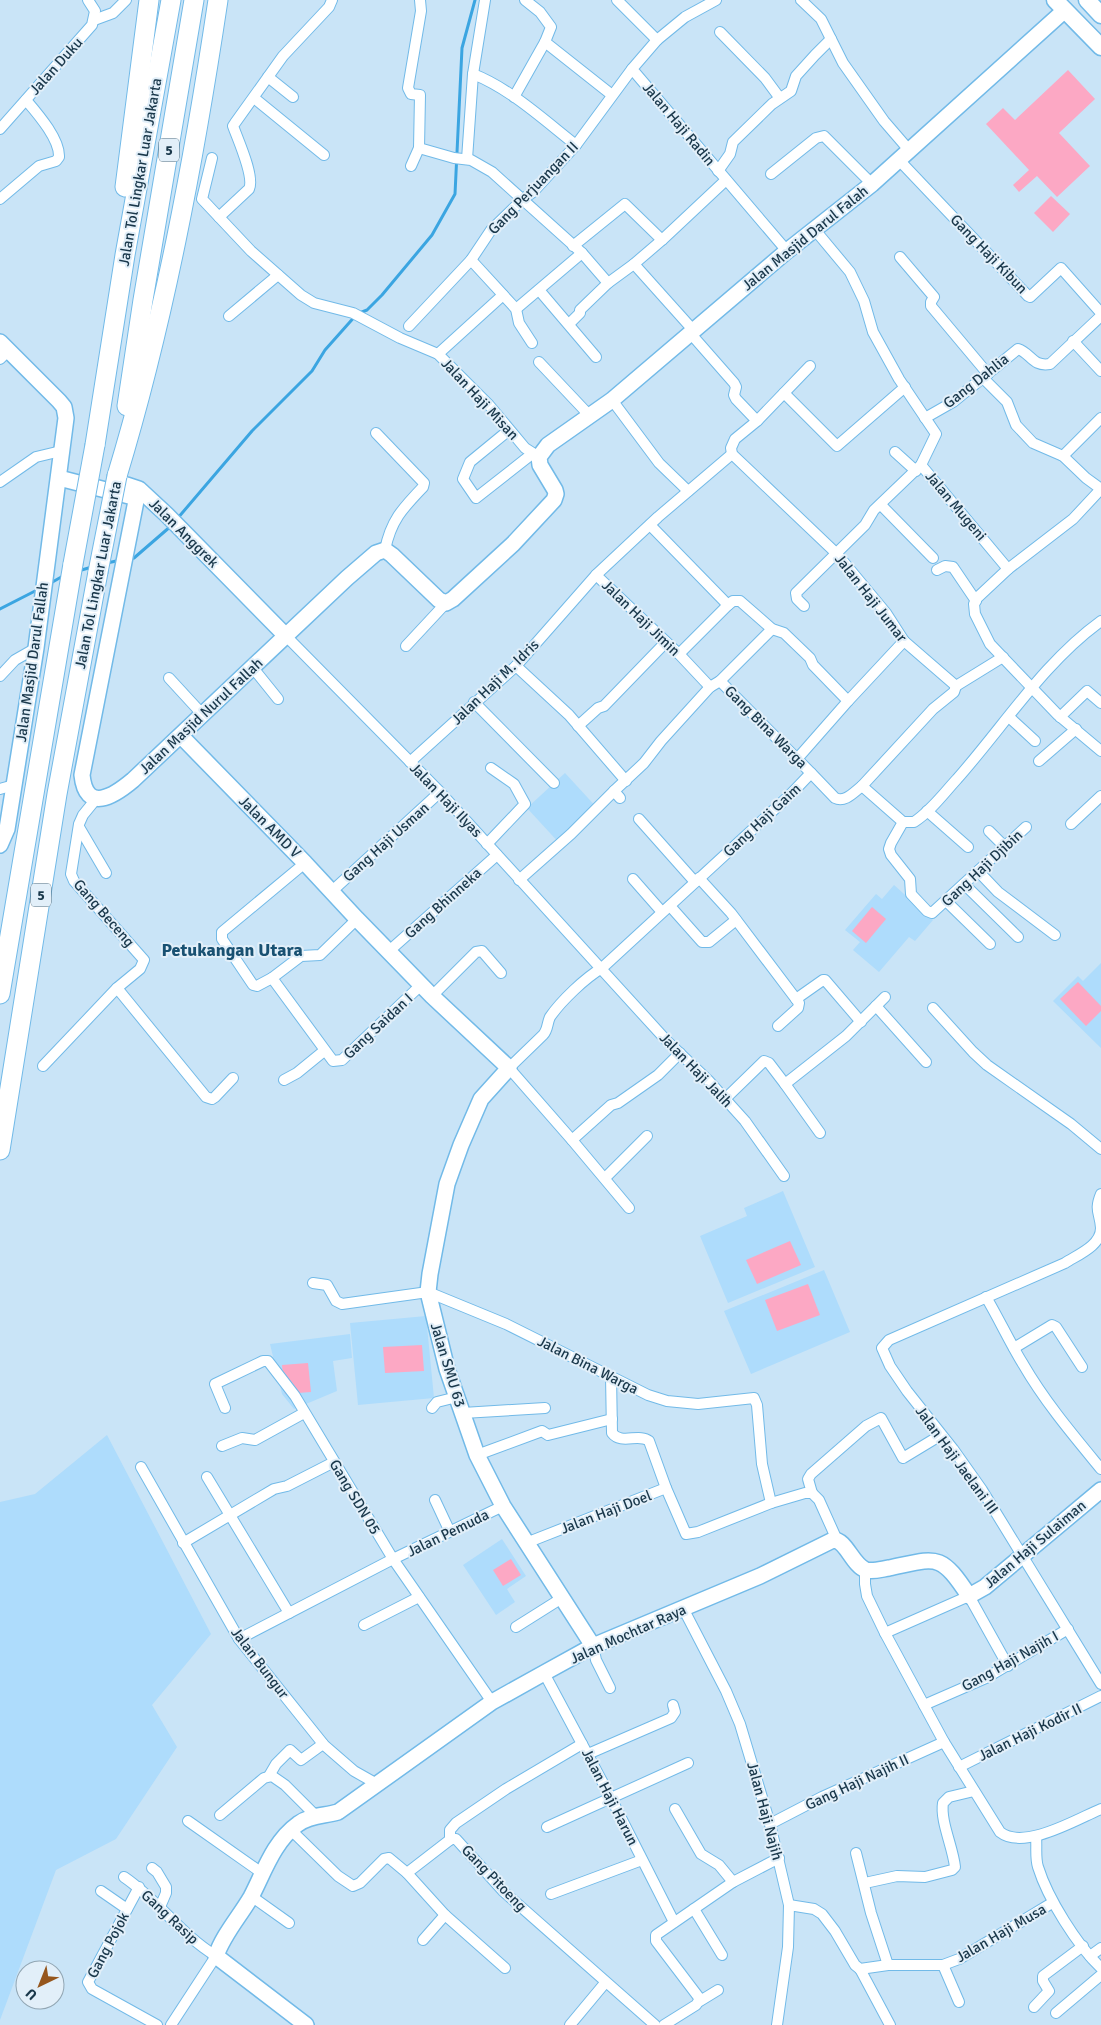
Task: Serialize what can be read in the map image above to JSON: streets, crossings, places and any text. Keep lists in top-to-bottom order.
{
  "streets": {
    "highway": ["5", "Jalan Tol Lingkar Luar Jakarta"],
    "street": [
      "Jalan Duku",
      "Jalan Haji Radin",
      "Gang Perjuangan II",
      "Jalan Masjid Darul Falah",
      "Gang Haji Kibun",
      "Gang Dahlia",
      "Jalan Haji Misan",
      "Jalan Mugeni",
      "Jalan Anggrek",
      "Jalan Haji Jumar",
      "Jalan Haji Jimin",
      "Jalan Masjid Darul Fallah",
      "Jalan Haji M. Idris",
      "Jalan Masjid Nurul Fallah",
      "Gang Bina Warga",
      "Jalan Haji Ilyas",
      "Gang Haji Gaim",
      "Jalan AMD V",
      "Gang Haji Usman",
      "Gang Haji Djibin",
      "Gang Bhinneka",
      "Gang Beceng",
      "Gang Saidan I",
      "Jalan Haji Jalih",
      "Jalan SMU 63",
      "Jalan Bina Warga",
      "Jalan Haji Jaelani III",
      "Gang SDN 05",
      "Jalan Haji Doel",
      "Jalan Pemuda",
      "Jalan Haji Sulaiman",
      "Jalan Mochtar Raya",
      "Gang Haji Najih I",
      "Jalan Bungur",
      "Jalan Haji Kodir II",
      "Gang Haji Najih II",
      "Jalan Haji Harun",
      "Jalan Haji Najih",
      "Gang Pitoeng",
      "Gang Rasip",
      "Jalan Haji Musa",
      "Gang Pojok"
    ]
  },
  "crossings": [
    ["Jalan Haji Radin", "Gang Perjuangan II"],
    ["Jalan Haji Radin", "Jalan Masjid Darul Falah"],
    ["Jalan Masjid Darul Falah", "Gang Haji Kibun"],
    ["Jalan Masjid Darul Falah", "Jalan Haji Misan"],
    ["Jalan Masjid Darul Falah", "Jalan Mugeni"],
    ["Gang Dahlia", "Jalan Mugeni"],
    ["Jalan Anggrek", "Jalan Masjid Darul Fallah"],
    ["Jalan Anggrek", "Jalan Masjid Nurul Fallah"],
    ["Jalan Anggrek", "Jalan Haji Ilyas"],
    ["Jalan Haji Jumar", "Jalan Haji Jimin"],
    ["Jalan Haji Jimin", "Jalan Haji M. Idris"],
    ["Jalan Haji M. Idris", "Jalan Haji Ilyas"],
    ["Jalan Masjid Nurul Fallah", "Jalan Haji Ilyas"],
    ["Jalan Masjid Nurul Fallah", "Jalan AMD V"],
    ["Jalan Masjid Nurul Fallah", "Gang Beceng"],
    ["Gang Bina Warga", "Gang Haji Gaim"],
    ["Jalan Haji Ilyas", "Gang Haji Gaim"],
    ["Jalan Haji Ilyas", "Gang Haji Usman"],
    ["Jalan Haji Ilyas", "Gang Bhinneka"],
    ["Jalan Haji Ilyas", "Jalan Haji Jalih"],
    ["Gang Haji Gaim", "Jalan AMD V"],
    ["Gang Haji Gaim", "Jalan Haji Jalih"],
    ["Gang Haji Gaim", "Jalan SMU 63"],
    ["Jalan AMD V", "Gang Haji Usman"],
    ["Jalan AMD V", "Gang Bhinneka"],
    ["Jalan AMD V", "Gang Saidan I"],
    ["Jalan AMD V", "Jalan SMU 63"],
    ["Jalan SMU 63", "Jalan Bina Warga"],
    ["Jalan SMU 63", "Jalan Haji Doel"],
    ["Jalan SMU 63", "Jalan Pemuda"],
    ["Jalan SMU 63", "Jalan Mochtar Raya"],
    ["Jalan Bina Warga", "Jalan Haji Doel"],
    ["Jalan Haji Jaelani III", "Jalan Haji Sulaiman"],
    ["Jalan Haji Jaelani III", "Gang Haji Najih I"],
    ["Gang SDN 05", "Jalan Pemuda"],
    ["Gang SDN 05", "Jalan Mochtar Raya"],
    ["Jalan Pemuda", "Jalan Bungur"],
    ["Jalan Mochtar Raya", "Jalan Bungur"],
    ["Jalan Mochtar Raya", "Jalan Haji Harun"],
    ["Jalan Mochtar Raya", "Jalan Haji Najih"],
    ["Jalan Mochtar Raya", "Gang Rasip"],
    ["Gang Haji Najih II", "Jalan Haji Najih"],
    ["Gang Rasip", "Gang Pojok"]
  ],
  "districts": ["Petukangan Utara"],
  "north": "bottom left"
}
